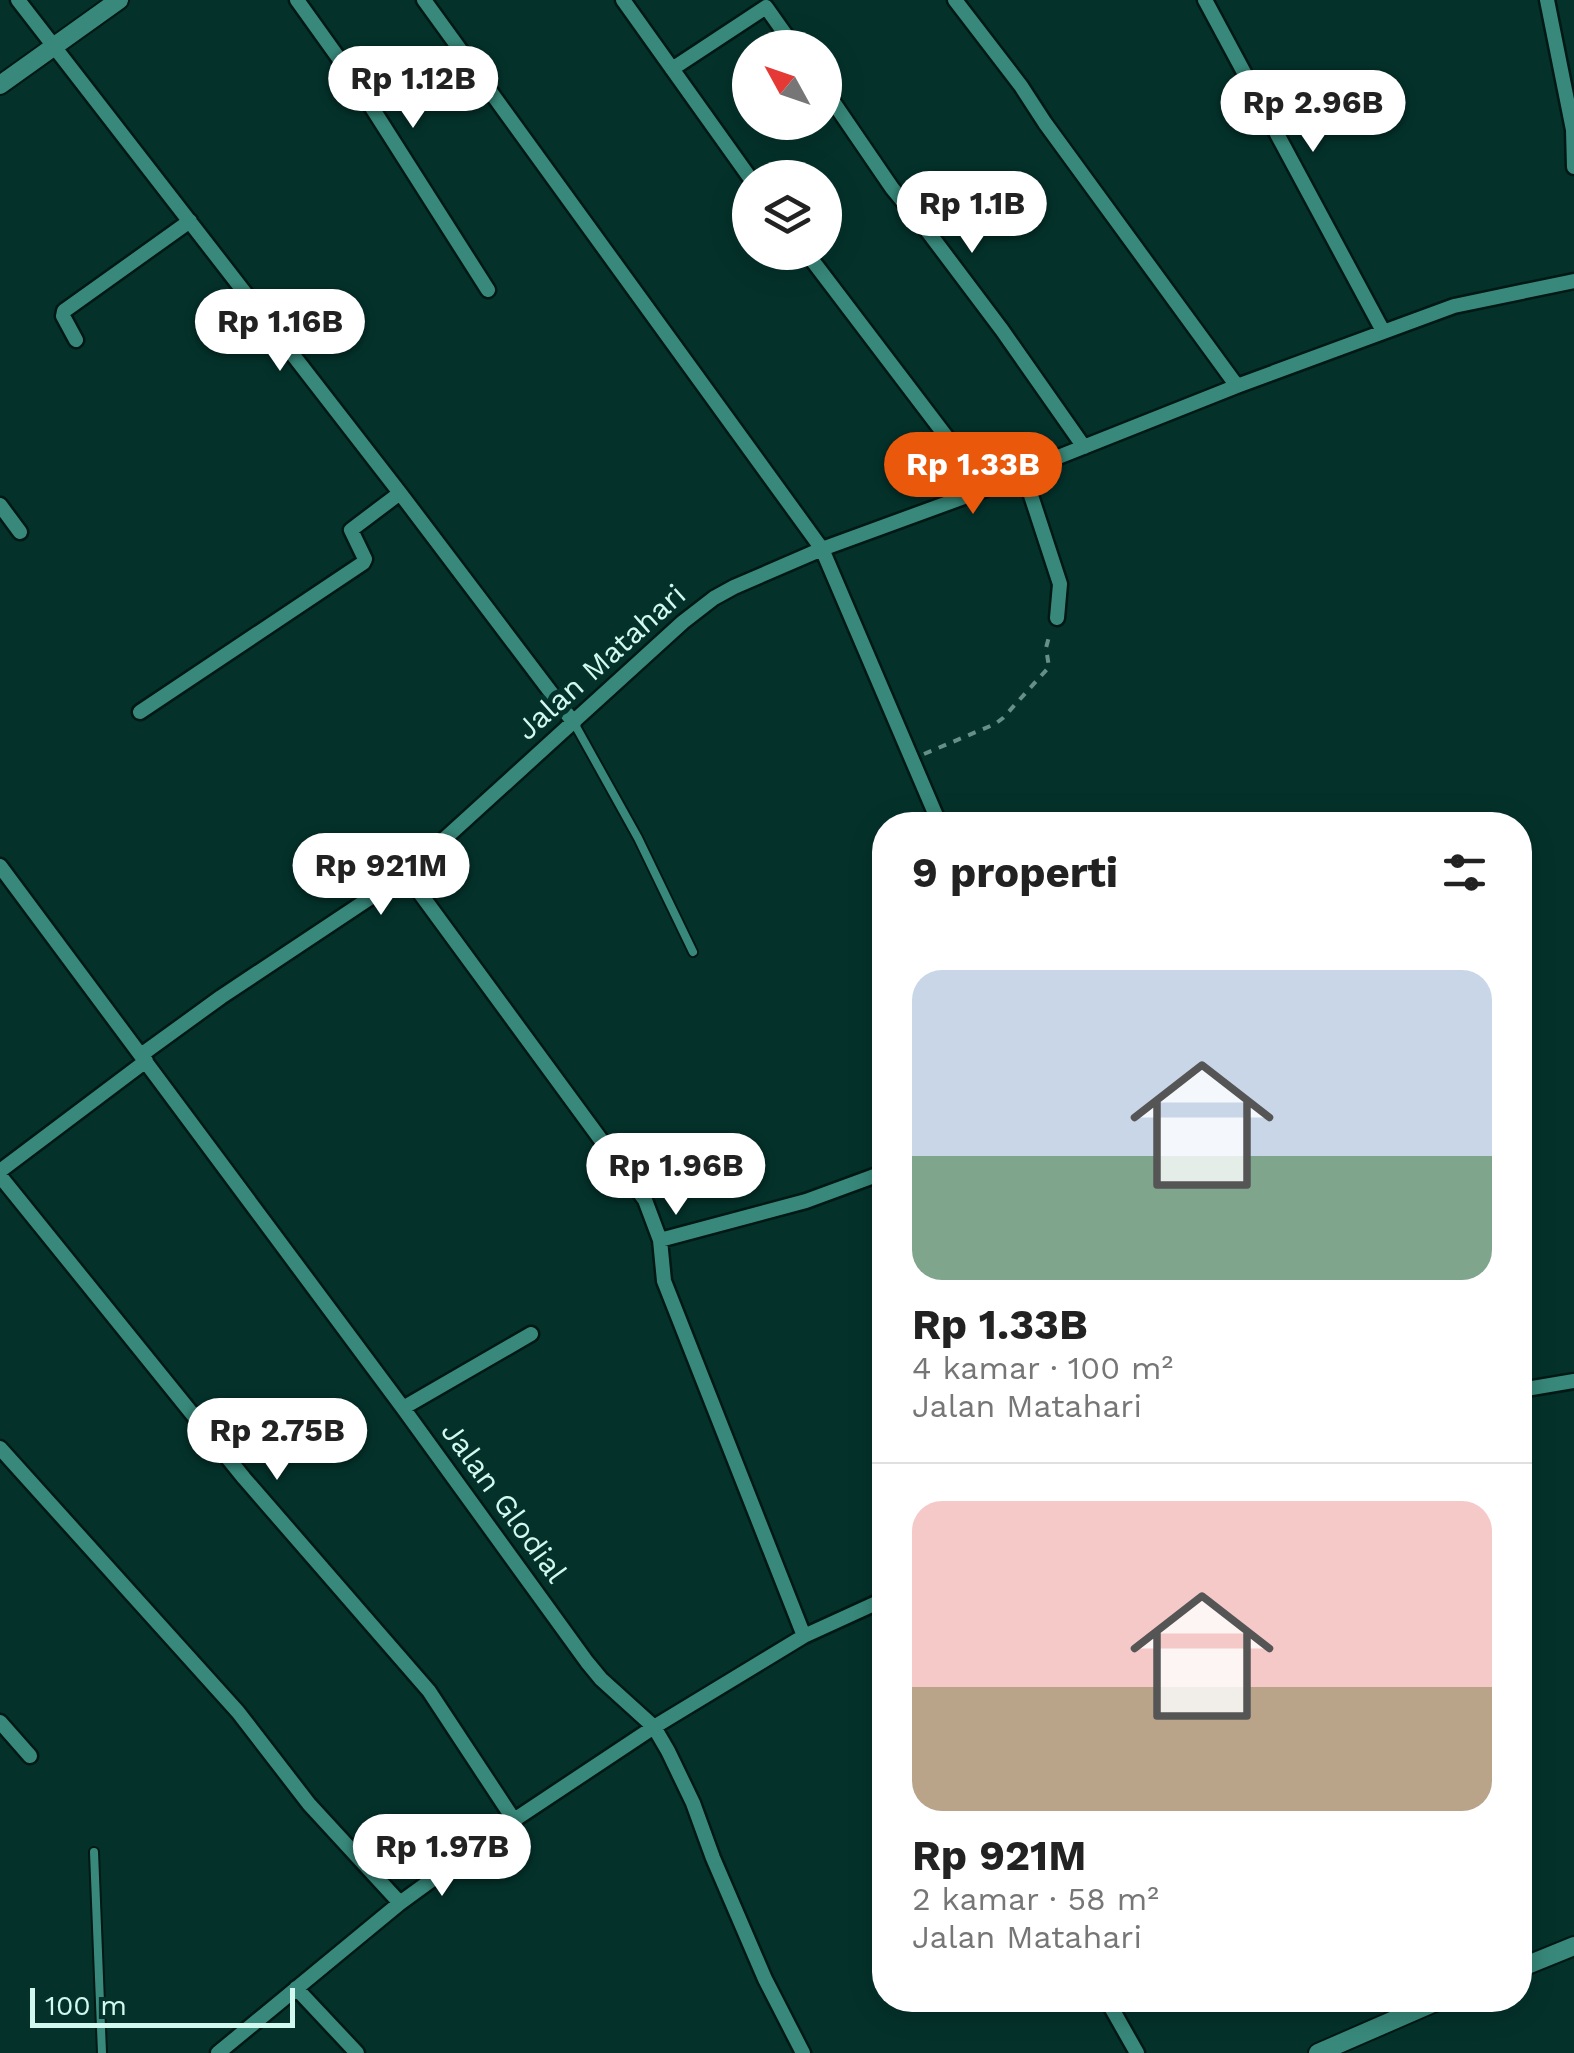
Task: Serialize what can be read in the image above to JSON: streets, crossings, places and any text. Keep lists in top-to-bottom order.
{
  "streets": {
    "street": ["Jalan Matahari", "Jalan Glodial"]
  },
  "crossings": [
    ["Jalan Matahari", "Jalan Glodial"]
  ],
  "scale_bar": "100 m",
  "north": "top left",
  "page": {
    "price": [
      "Rp 1.12B",
      "Rp 2.96B",
      "Rp 1.1B",
      "Rp 1.16B",
      "Rp 1.33B",
      "Rp 921M",
      "Rp 1.96B",
      "Rp 2.75B",
      "Rp 1.97B"
    ],
    "heading": "9 properti",
    "list": [
      {
        "name": "Rp 1.33B",
        "note": "4 kamar · 100 m² · Jalan Matahari"
      },
      {
        "name": "Rp 921M",
        "note": "2 kamar · 58 m² · Jalan Matahari"
      }
    ],
    "scale": "100 m"
  }
}
